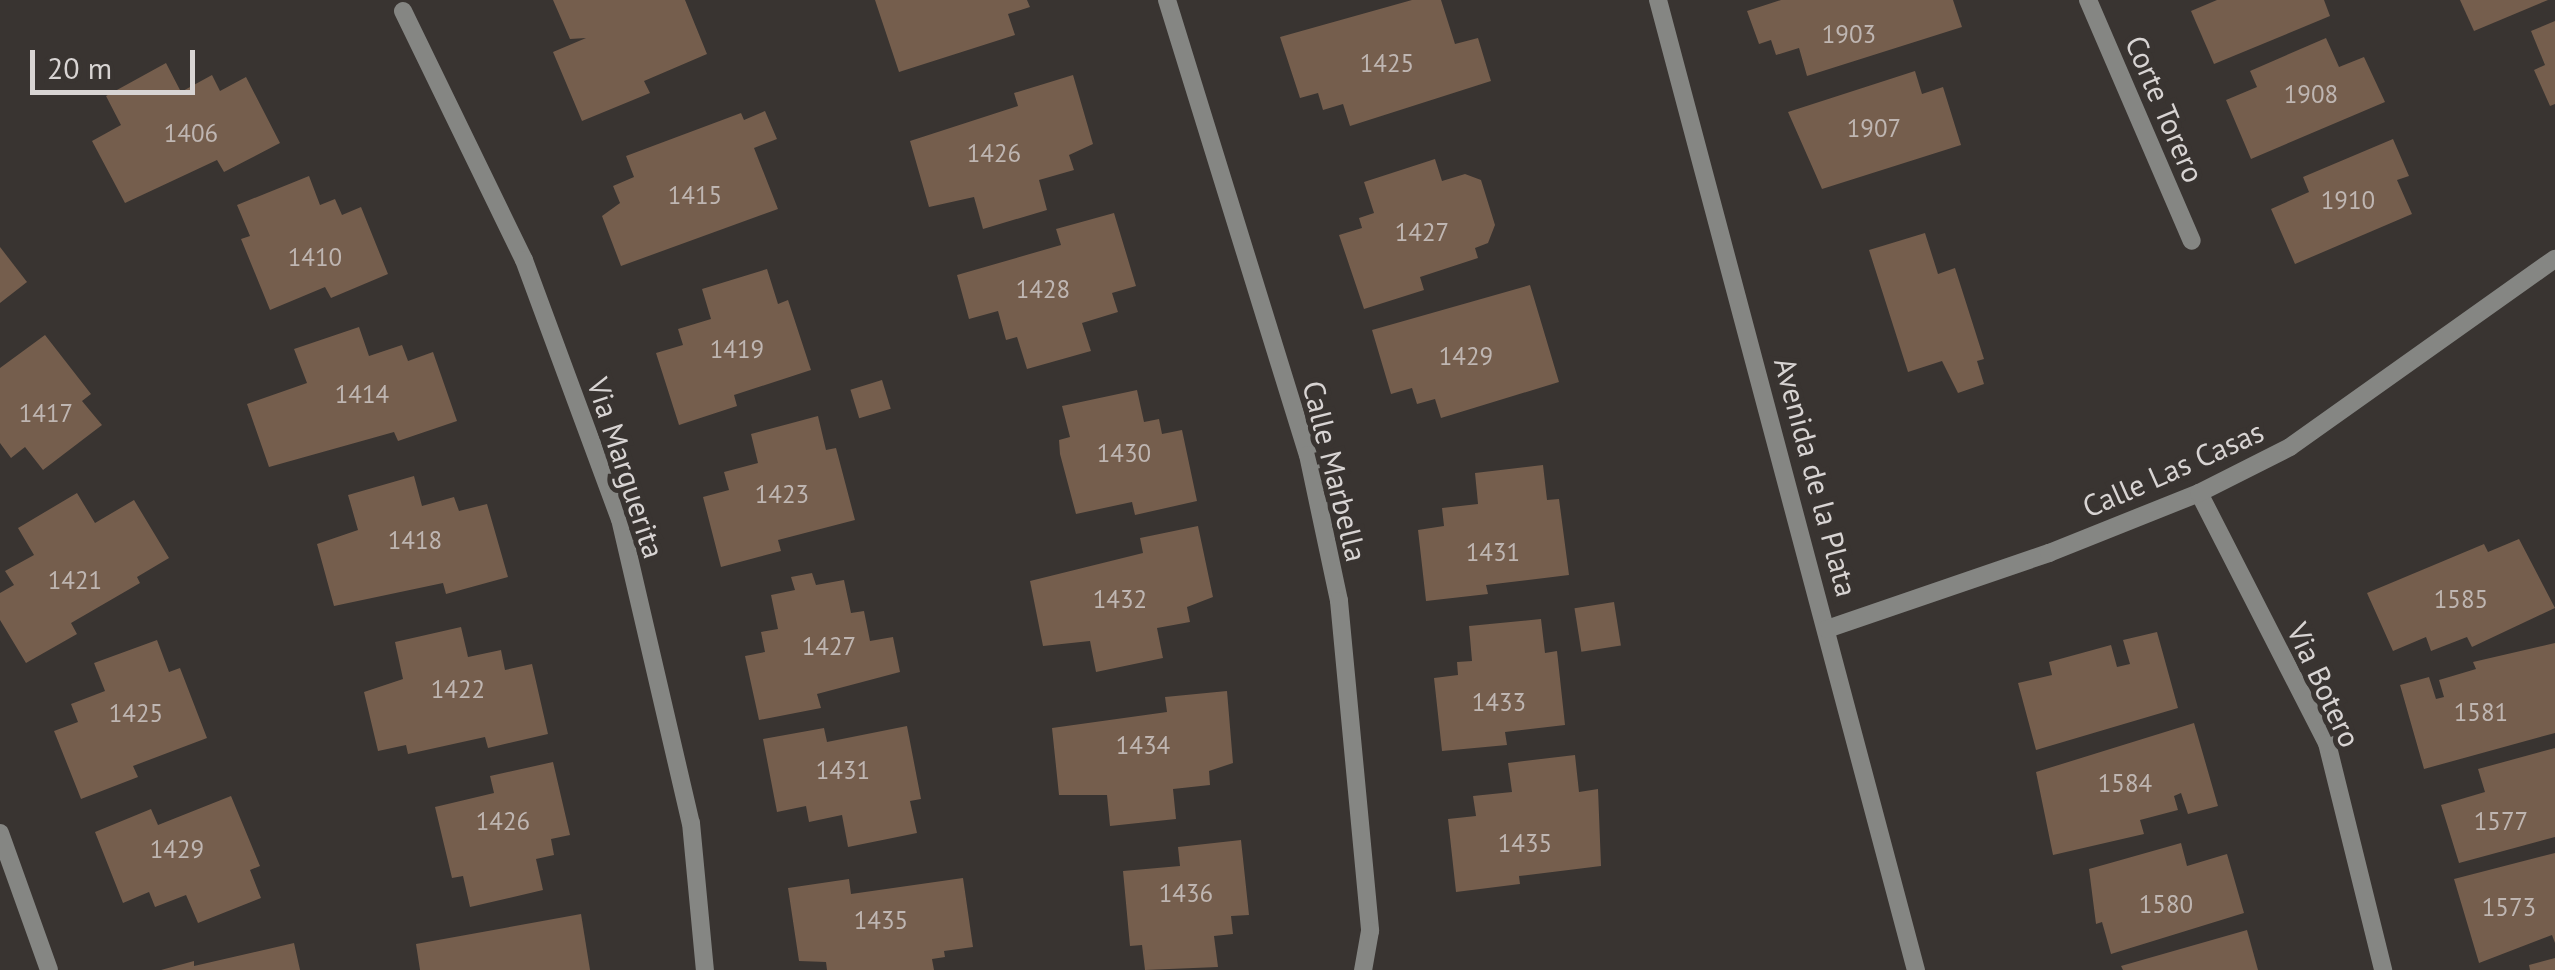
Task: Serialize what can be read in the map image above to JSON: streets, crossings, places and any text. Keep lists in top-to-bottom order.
{
  "streets": {
    "street": [
      "Corte Torero",
      "Via Marguerita",
      "Calle Las Casas",
      "Calle Marbella",
      "Avenida de la Plata",
      "Via Botero"
    ]
  },
  "crossings": [
    ["Calle Las Casas", "Avenida de la Plata"],
    ["Calle Las Casas", "Via Botero"]
  ],
  "house_numbers": [
    "1903",
    "1425",
    "1908",
    "1907",
    "1406",
    "1426",
    "1415",
    "1910",
    "1427",
    "1410",
    "1428",
    "1419",
    "1429",
    "1414",
    "1417",
    "1430",
    "1423",
    "1418",
    "1431",
    "1421",
    "1432",
    "1585",
    "1427",
    "1422",
    "1433",
    "1581",
    "1425",
    "1434",
    "1431",
    "1584",
    "1426",
    "1577",
    "1435",
    "1429",
    "1436",
    "1580",
    "1573",
    "1435"
  ],
  "scale_bar": "20 m"
}
